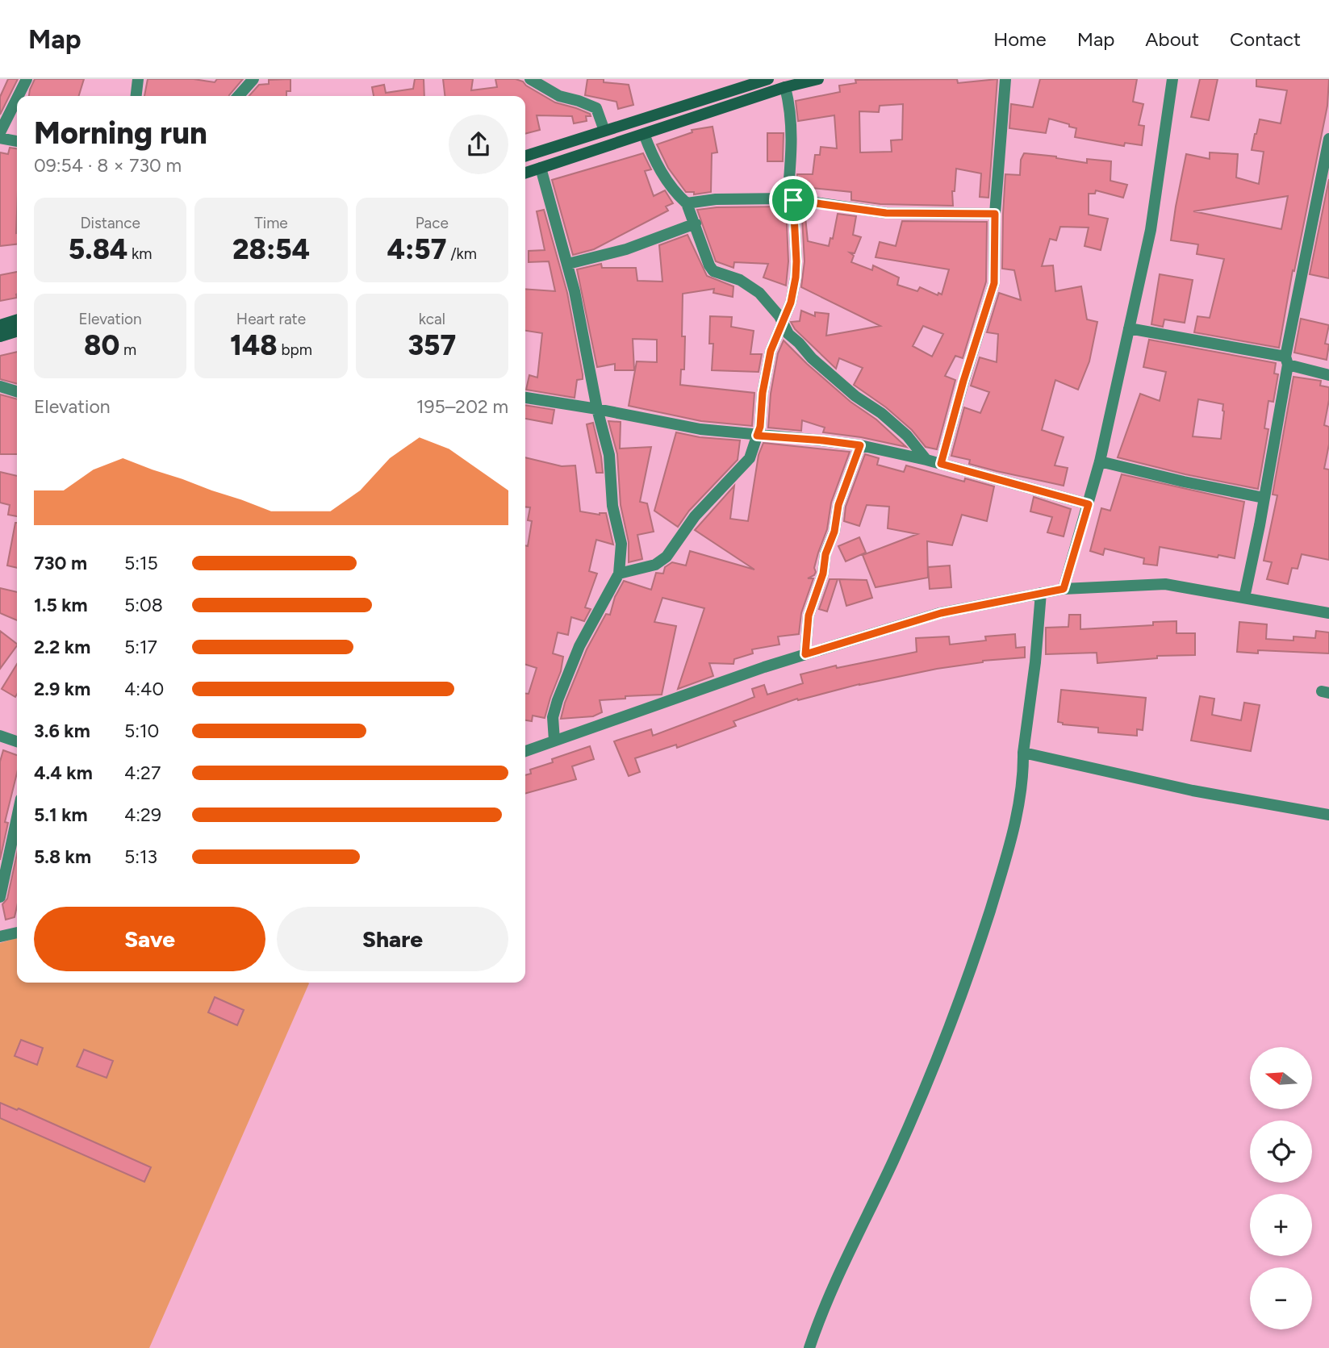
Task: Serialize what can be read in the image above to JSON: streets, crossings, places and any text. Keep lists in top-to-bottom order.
{
  "north": "left",
  "page": {
    "header": "Map",
    "nav": [
      "Home",
      "Map",
      "About",
      "Contact"
    ],
    "heading": ["Morning run", "09:54 · 8 × 730 m"],
    "stats": [
      ["Distance", "5.84 km"],
      ["Time", "28:54"],
      ["Pace", "4:57 /km"],
      ["Elevation", "80 m"],
      ["Heart rate", "148 bpm"],
      ["kcal", "357"]
    ],
    "chart": ["Elevation", "195–202 m"],
    "list": [
      {
        "name": "730 m",
        "note": "5:15"
      },
      {
        "name": "1.5 km",
        "note": "5:08"
      },
      {
        "name": "2.2 km",
        "note": "5:17"
      },
      {
        "name": "2.9 km",
        "note": "4:40"
      },
      {
        "name": "3.6 km",
        "note": "5:10"
      },
      {
        "name": "4.4 km",
        "note": "4:27"
      },
      {
        "name": "5.1 km",
        "note": "4:29"
      },
      {
        "name": "5.8 km",
        "note": "5:13"
      }
    ],
    "buttons": ["Save", "Share"],
    "map_buttons": ["+", "−"]
  }
}
